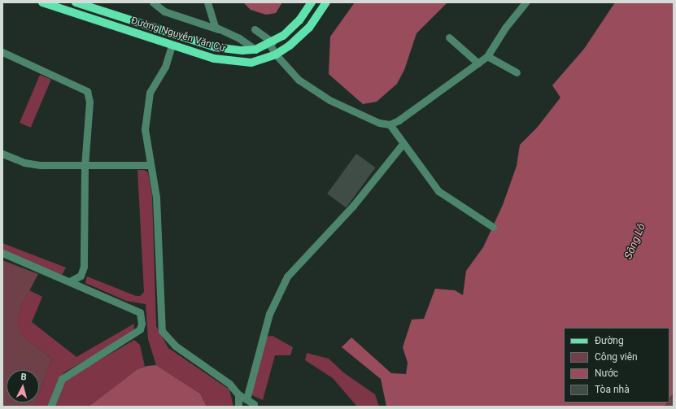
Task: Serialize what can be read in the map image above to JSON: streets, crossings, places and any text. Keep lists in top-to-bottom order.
{
  "streets": {
    "main road": ["Đường Nguyễn Văn Cừ"]
  },
  "water": ["Sông Lô"],
  "legend": [
    "Đường",
    "Công viên",
    "Nước",
    "Tòa nhà"
  ],
  "north": "top"
}
